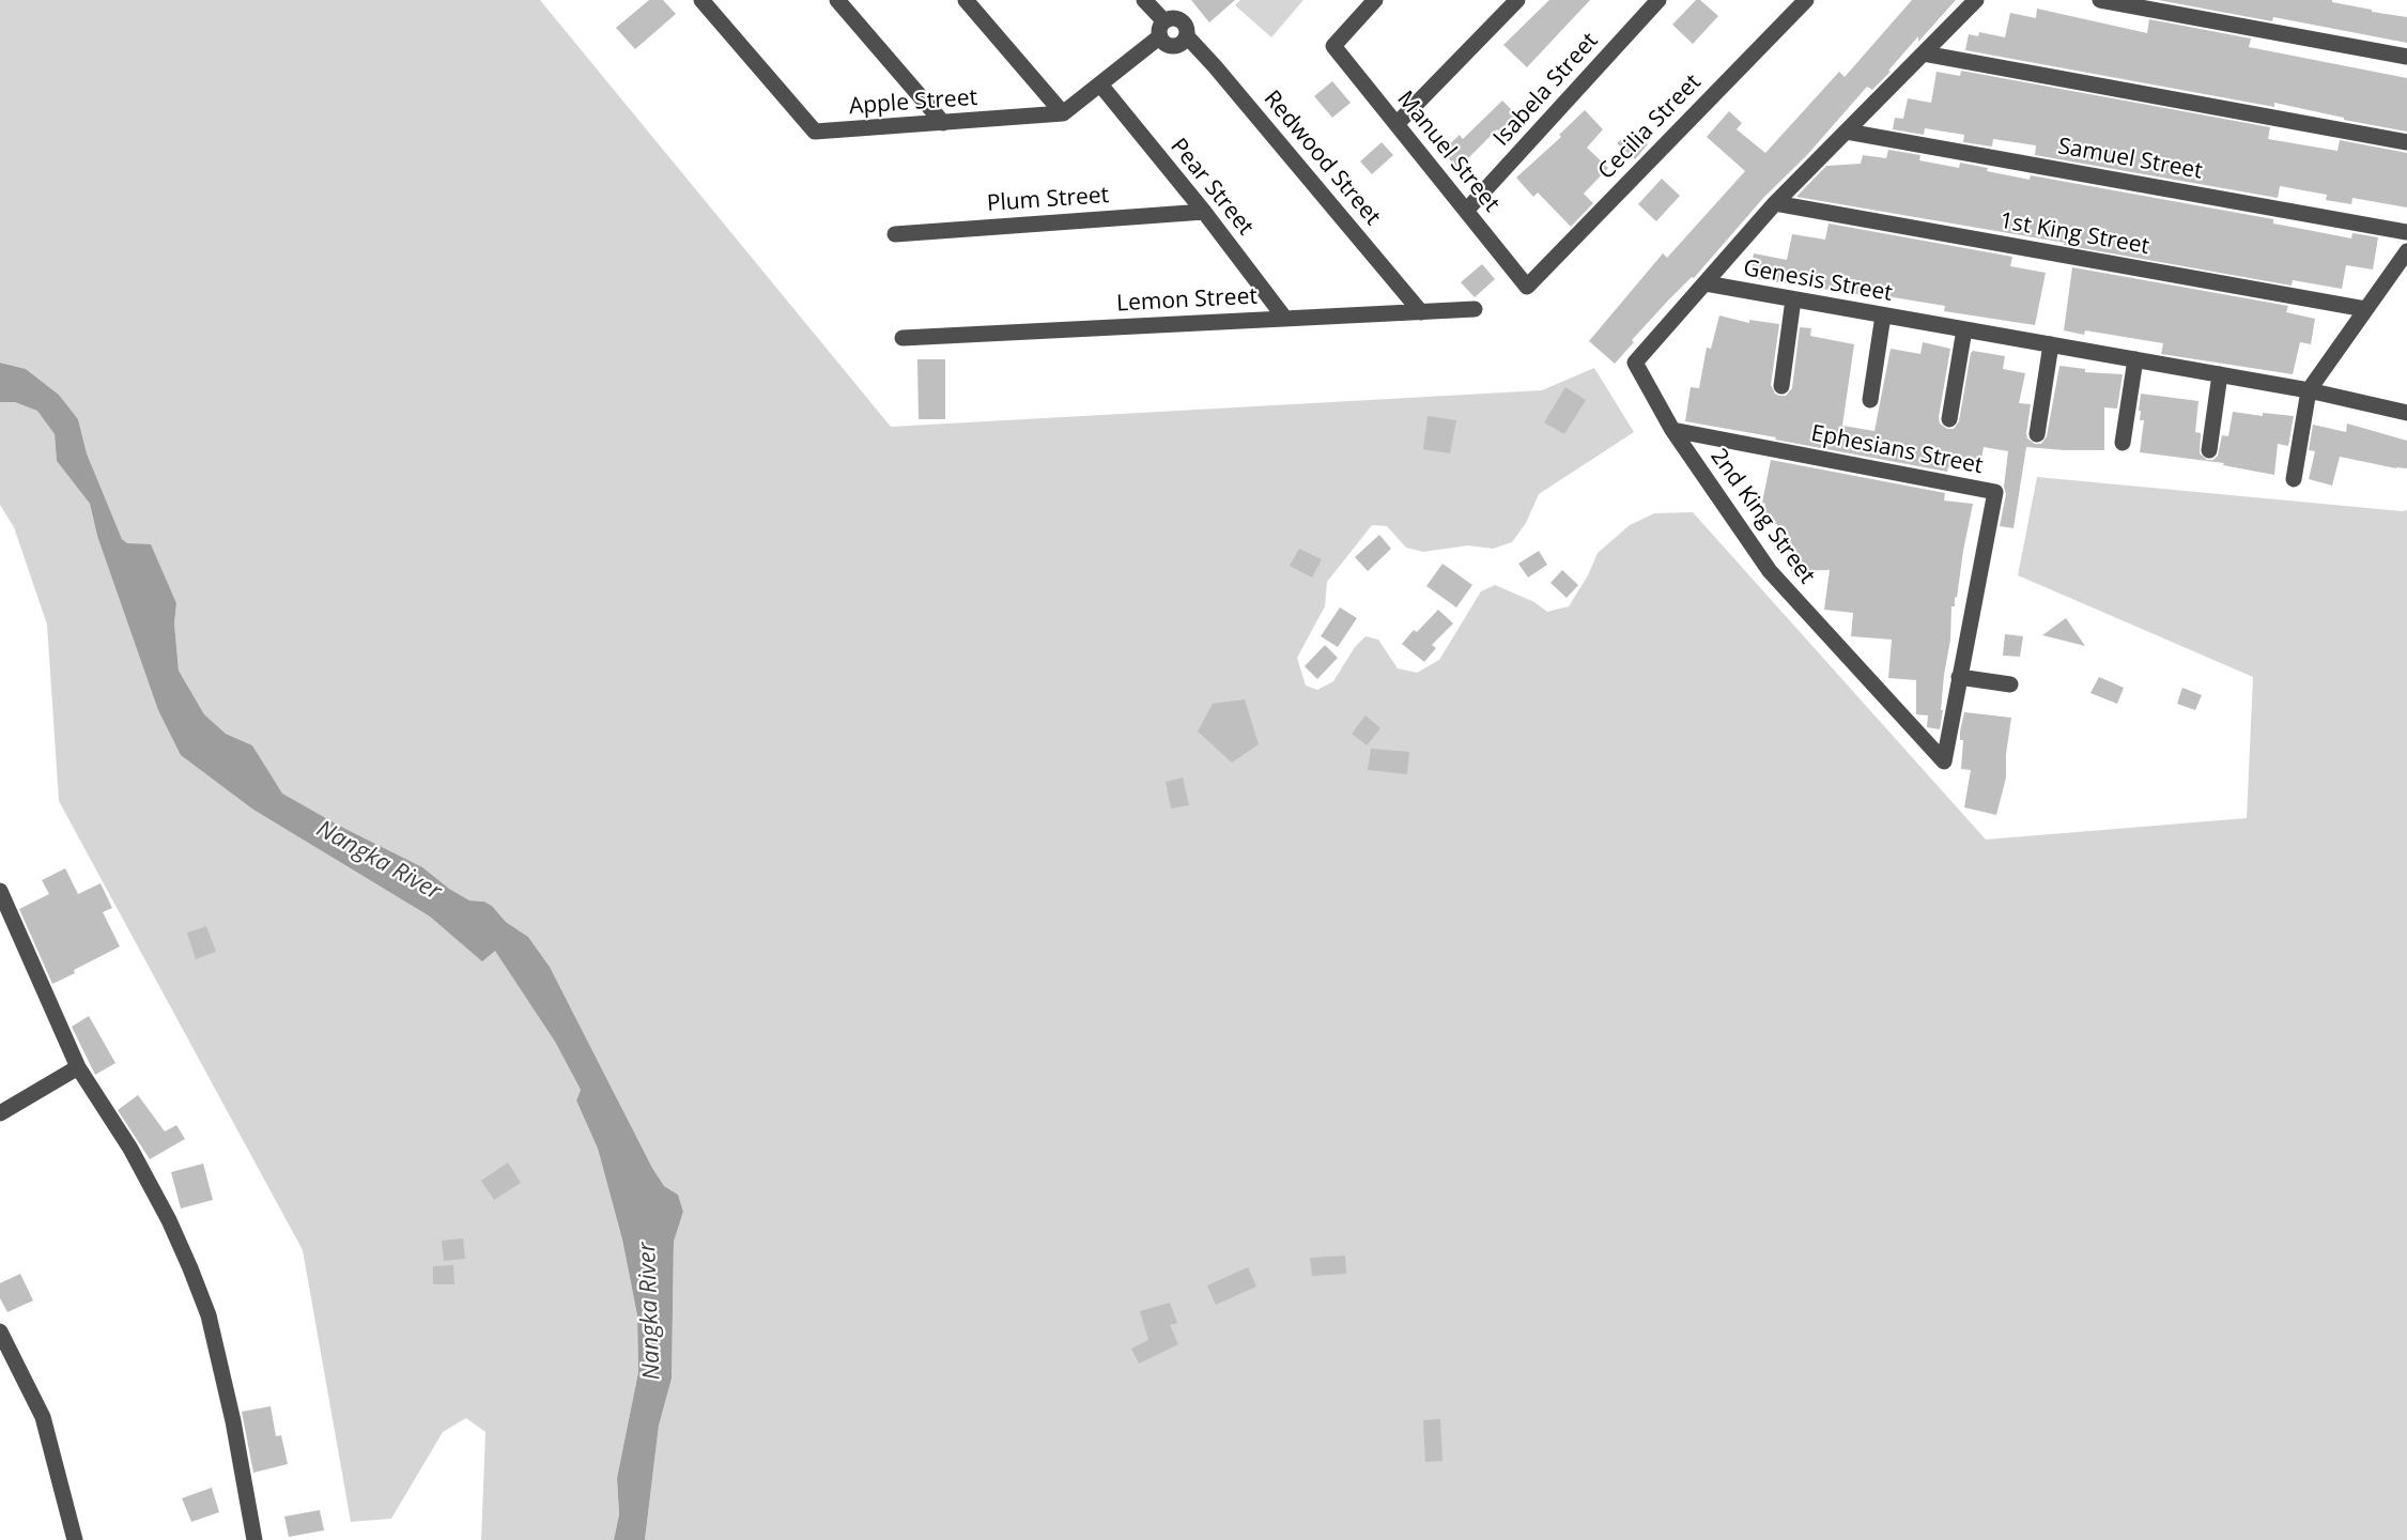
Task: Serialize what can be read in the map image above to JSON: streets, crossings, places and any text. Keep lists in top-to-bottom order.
{
  "streets": {
    "street": [
      "Isabela Street",
      "Apple Street",
      "Cecilia Street",
      "Manuel Street",
      "Redwood Street",
      "Samuel Street",
      "Pear Street",
      "Plum Street",
      "1st King Street",
      "Genesis Street",
      "Lemon Street",
      "Ephesians Street",
      "2nd King Street"
    ]
  },
  "crossings": [
    ["Isabela Street", "Manuel Street"],
    ["Cecilia Street", "Manuel Street"],
    ["Redwood Street", "Lemon Street"],
    ["Samuel Street", "Genesis Street"],
    ["Pear Street", "Plum Street"],
    ["Pear Street", "Lemon Street"],
    ["1st King Street", "Genesis Street"],
    ["Genesis Street", "2nd King Street"],
    ["Ephesians Street", "2nd King Street"]
  ],
  "water": ["Nangka River"]
}
